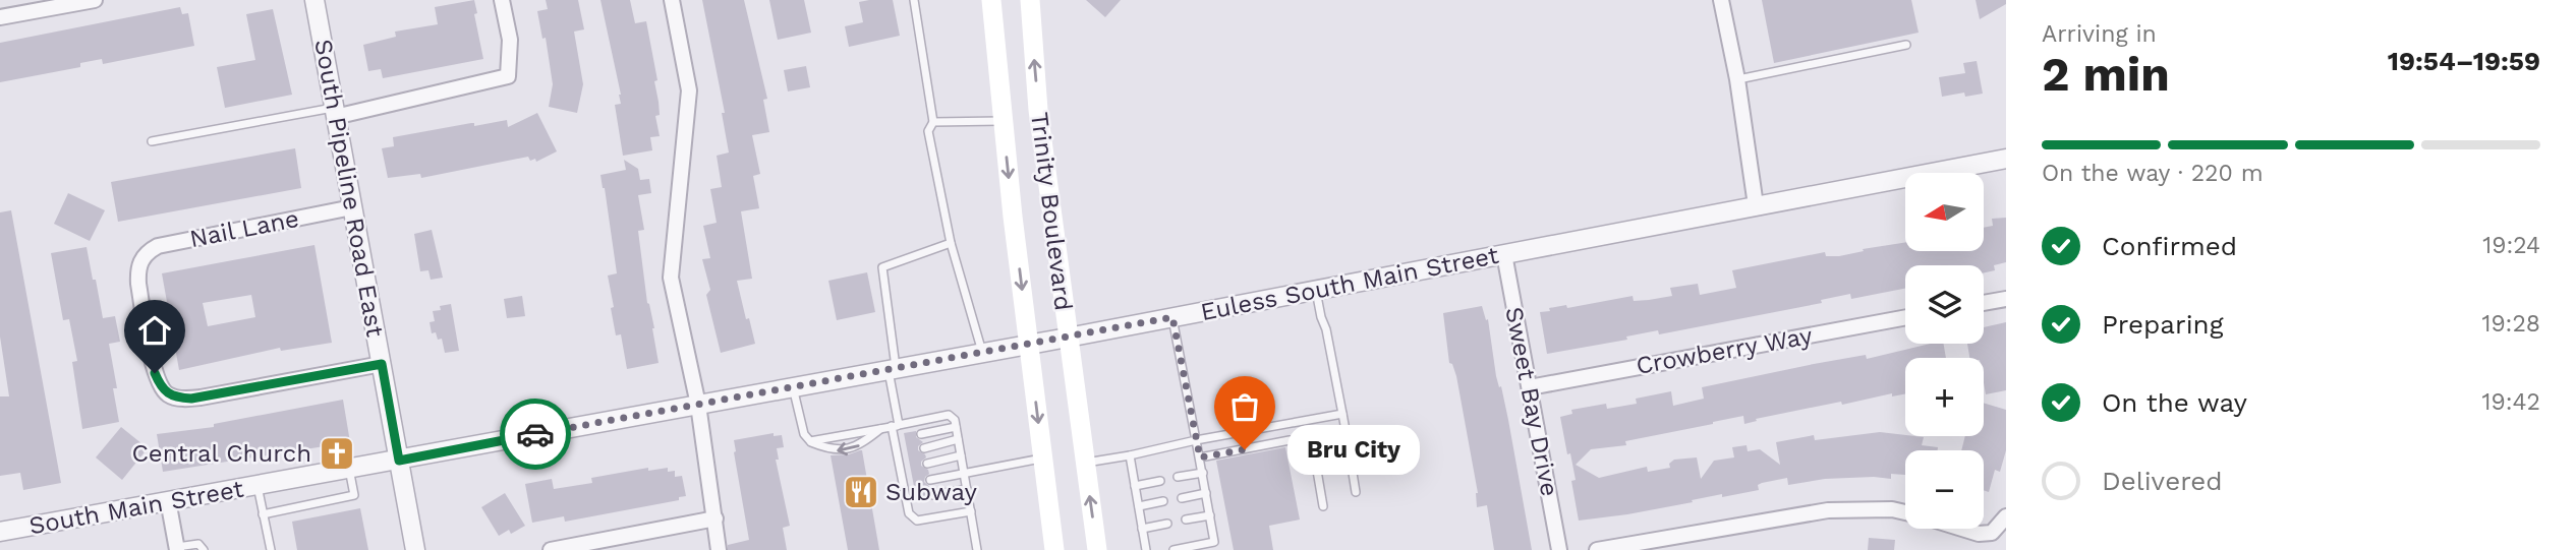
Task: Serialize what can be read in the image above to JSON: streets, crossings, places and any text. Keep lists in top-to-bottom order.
{
  "streets": {
    "main road": ["Trinity Boulevard"],
    "street": [
      "South Pipeline Road East",
      "Nail Lane",
      "Euless South Main Street",
      "Crowberry Way",
      "Sweet Bay Drive",
      "South Main Street"
    ]
  },
  "crossings": [
    ["South Pipeline Road East", "Nail Lane"],
    ["South Pipeline Road East", "Euless South Main Street"],
    ["South Pipeline Road East", "South Main Street"],
    ["Trinity Boulevard", "Euless South Main Street"],
    ["Euless South Main Street", "Sweet Bay Drive"],
    ["Euless South Main Street", "South Main Street"],
    ["Crowberry Way", "Sweet Bay Drive"]
  ],
  "places": {
    "other": ["Bru City"],
    "church": ["Central Church"],
    "restaurant": ["Subway"]
  },
  "north": "left",
  "page": {
    "heading": ["2 min", "Arriving in", "19:54–19:59"],
    "bar": "On the way · 220 m",
    "map_buttons": ["+", "−"],
    "list": [
      ["Confirmed", "19:24"],
      ["Preparing", "19:28"],
      ["On the way", "19:42"],
      "Delivered"
    ],
    "bubble": "Bru City"
  }
}
